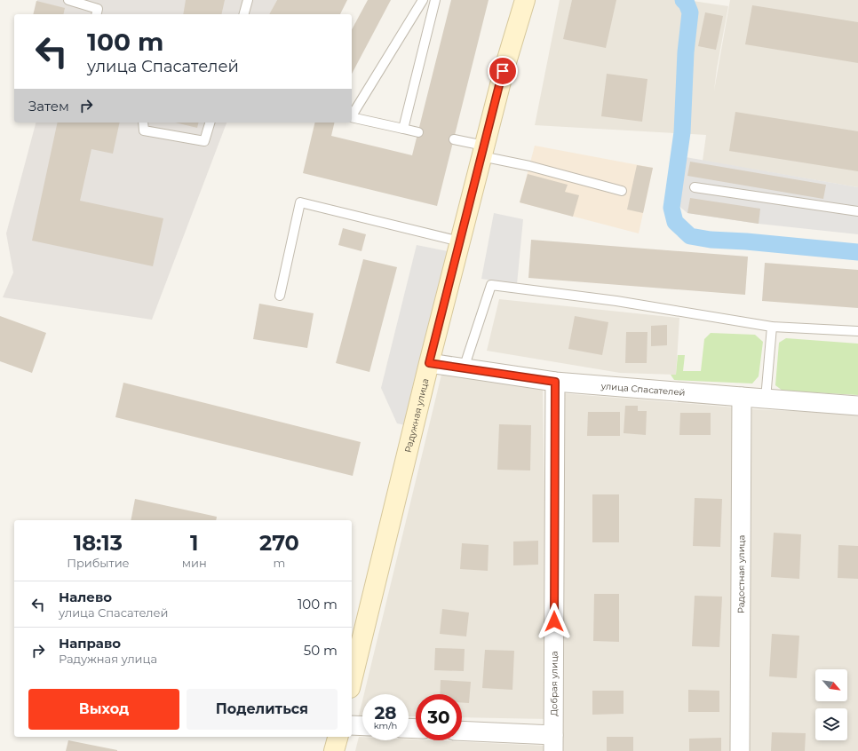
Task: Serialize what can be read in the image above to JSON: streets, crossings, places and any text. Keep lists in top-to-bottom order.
{
  "streets": {
    "street": [
      "улица Спасателей",
      "Радужная улица",
      "Радостная улица",
      "Добрая улица"
    ]
  },
  "crossings": [
    ["улица Спасателей", "Радужная улица"],
    ["улица Спасателей", "Радостная улица"],
    ["улица Спасателей", "Добрая улица"]
  ],
  "north": "bottom right",
  "page": {
    "turn": ["100 m", "улица Спасателей"],
    "then": "Затем",
    "eta": [
      "18:13",
      "Прибытие",
      "1",
      "мин",
      "270",
      "m"
    ],
    "list": [
      {
        "name": "Налево",
        "note": "улица Спасателей",
        "value": "100 m"
      },
      {
        "name": "Направо",
        "note": "Радужная улица",
        "value": "50 m"
      }
    ],
    "buttons": ["Выход", "Поделиться"],
    "speed": "28 km/h",
    "limit": "30"
  }
}
